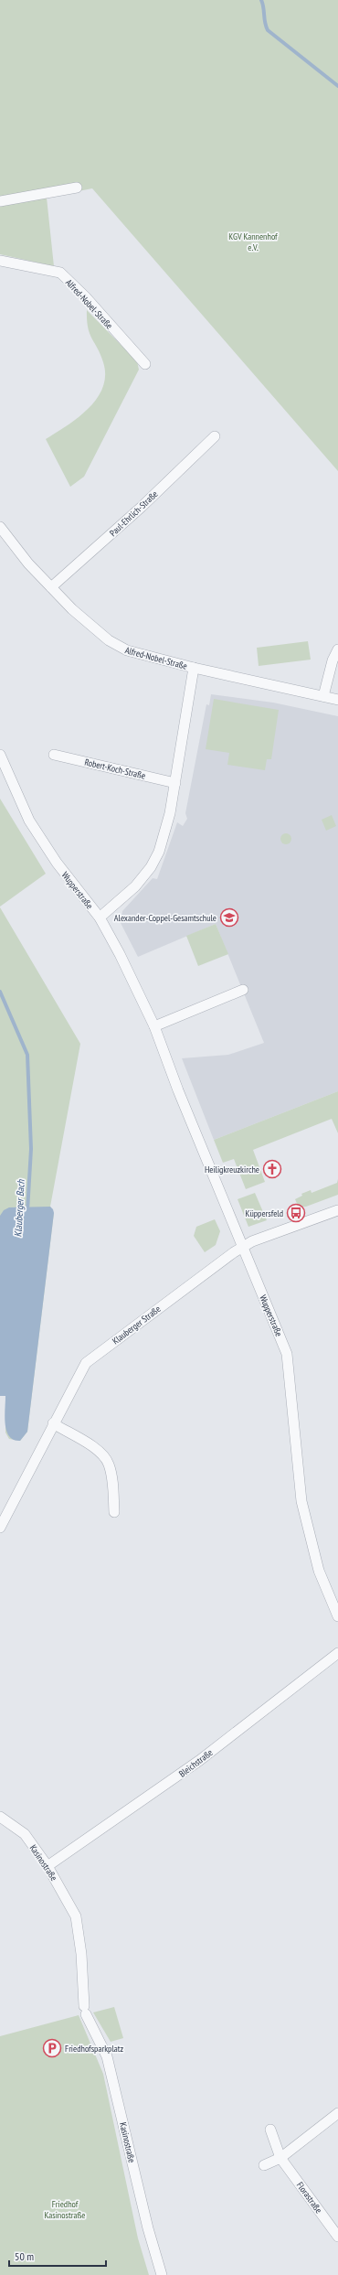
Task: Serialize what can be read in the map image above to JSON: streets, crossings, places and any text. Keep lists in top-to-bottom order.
{
  "streets": {
    "street": [
      "Alfred-Nobel-Straße",
      "Paul-Ehrlich-Straße",
      "Robert-Koch-Straße",
      "Wupperstraße",
      "Klauberger Straße",
      "Bleichstraße",
      "Kasinostraße",
      "Florastraße"
    ]
  },
  "crossings": [
    ["Alfred-Nobel-Straße", "Paul-Ehrlich-Straße"],
    ["Wupperstraße", "Klauberger Straße"],
    ["Bleichstraße", "Kasinostraße"]
  ],
  "water": ["Klauberger Bach"],
  "parks": ["KGV Kannenhof e.V.", "Friedhof Kasinostraße"],
  "places": {
    "school or university": ["Alexander-Coppel-Gesamtschule"],
    "church": ["Heiligkreuzkirche"],
    "bus stop": ["Küppersfeld"],
    "parking": ["Friedhofsparkplatz"]
  },
  "scale_bar": "50 m"
}
